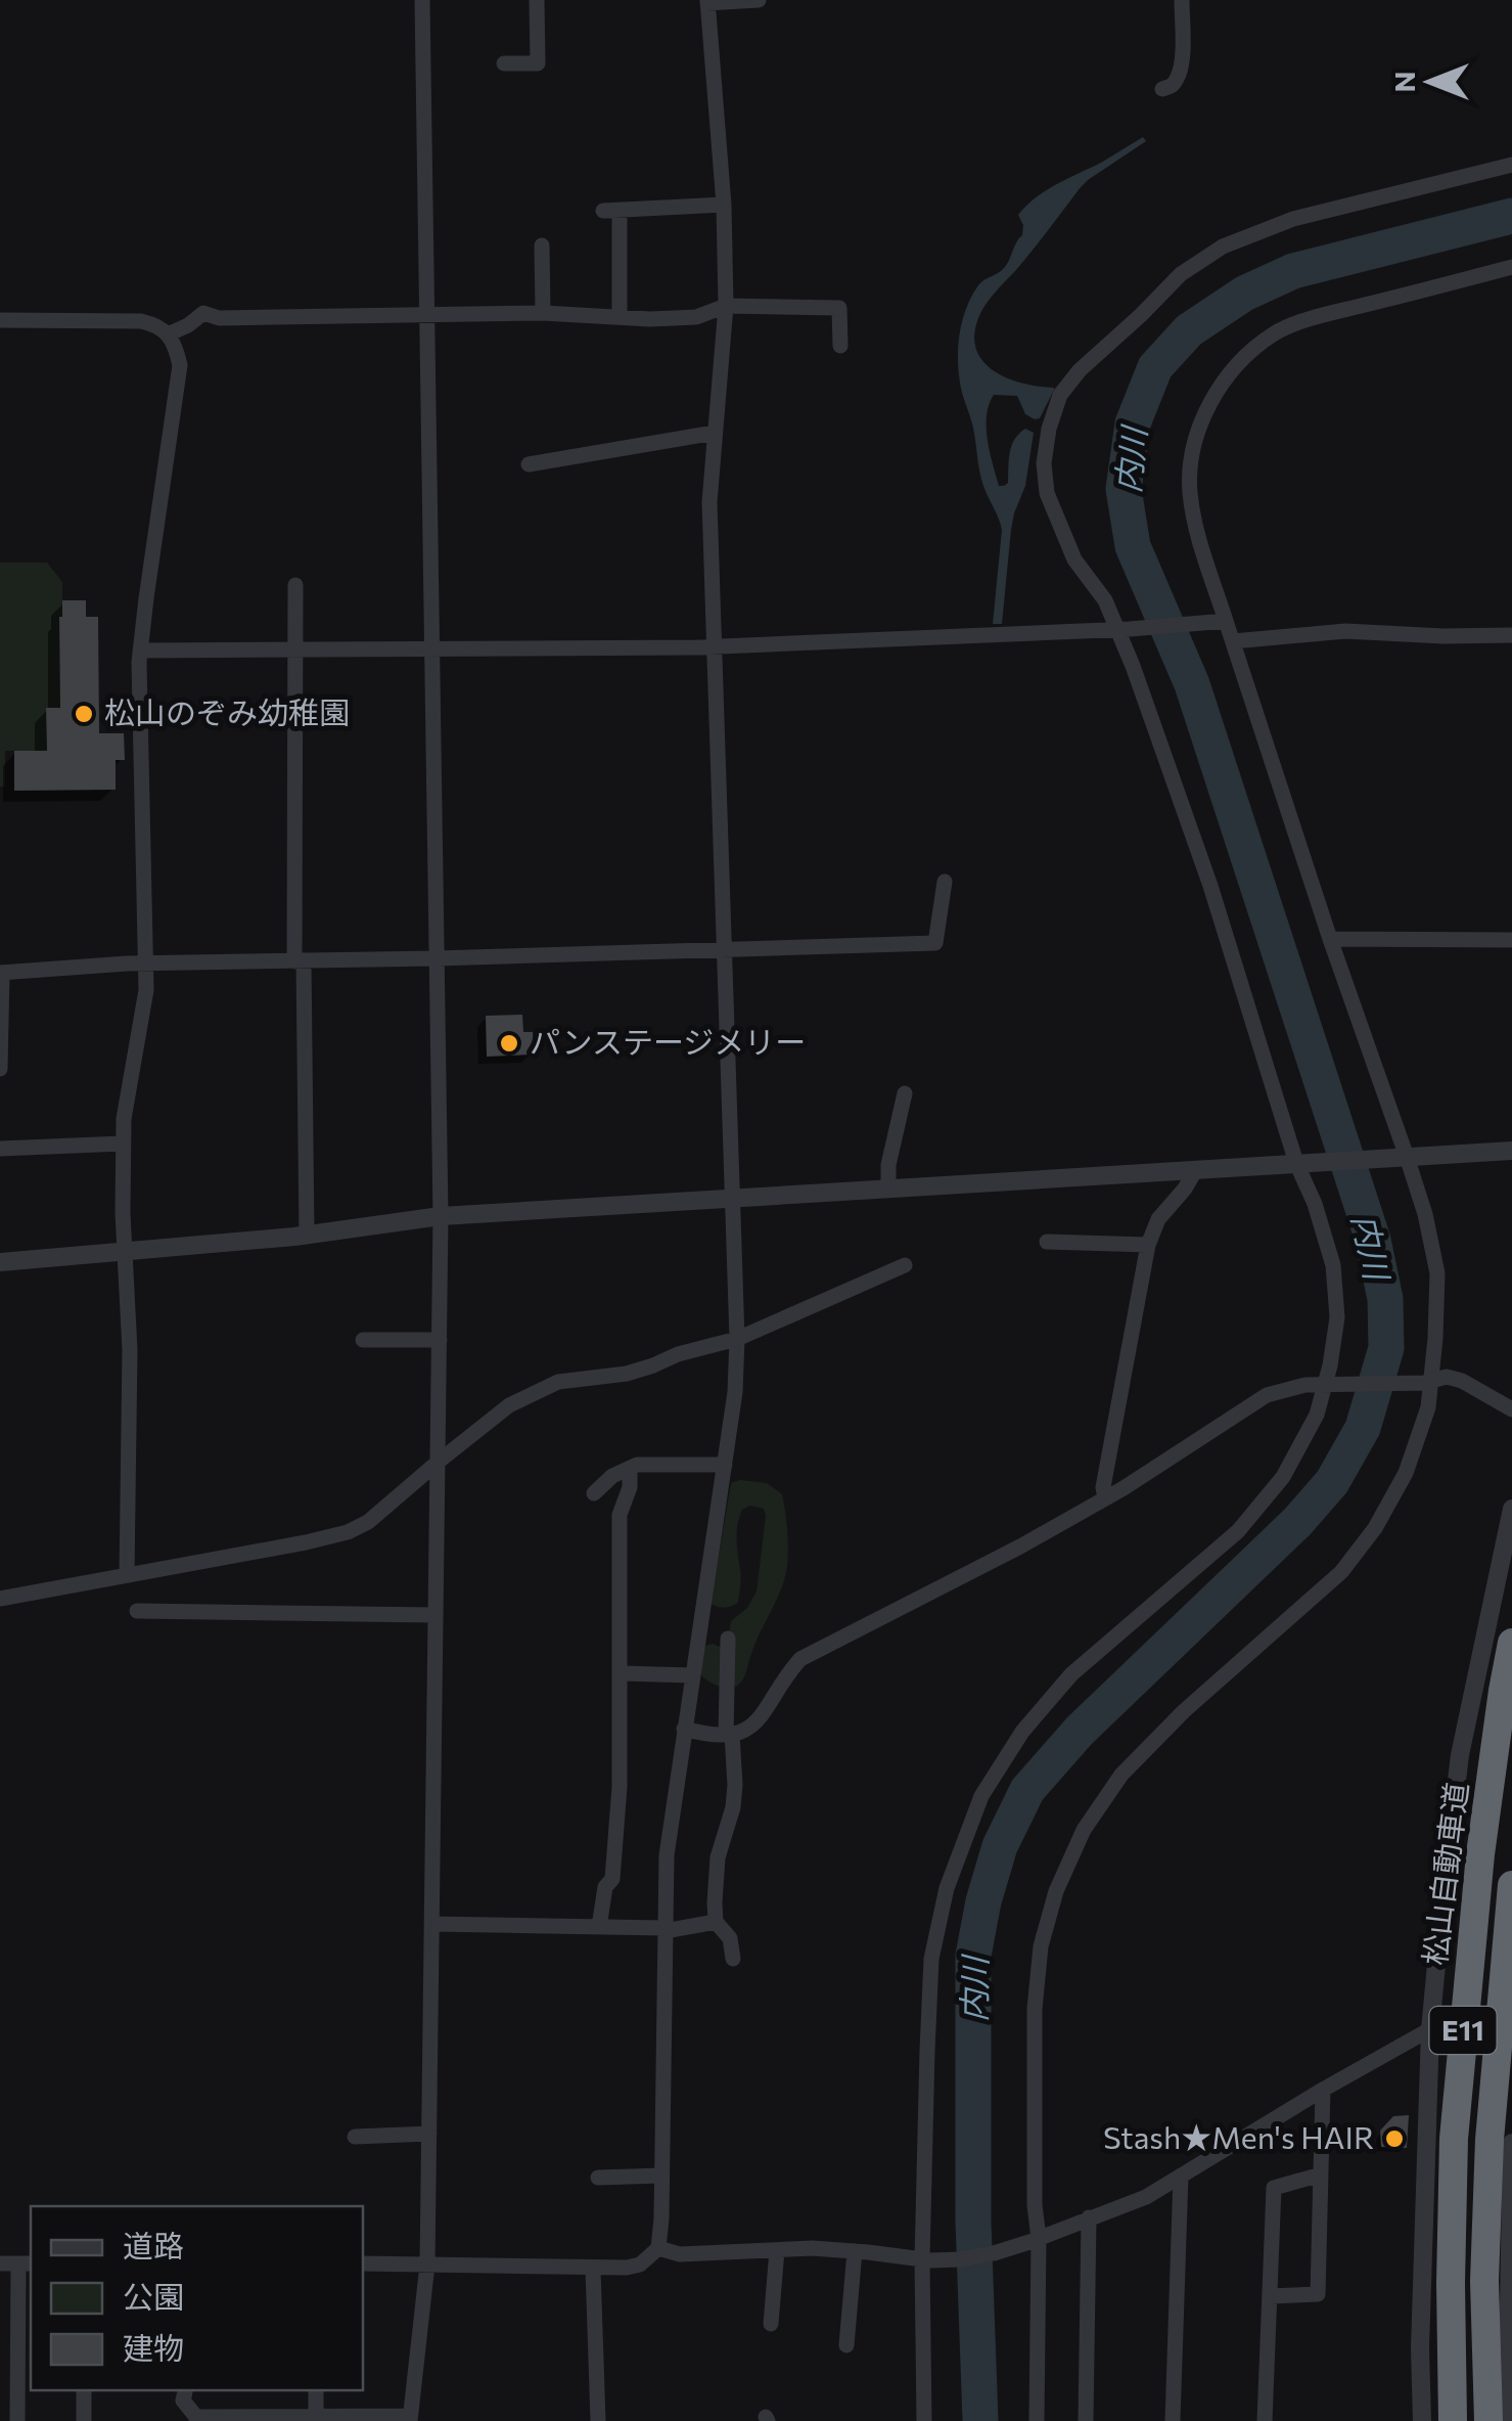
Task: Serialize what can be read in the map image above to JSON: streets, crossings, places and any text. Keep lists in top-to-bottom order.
{
  "streets": {
    "highway": ["松山自動車道", "E11"]
  },
  "water": ["内川"],
  "places": ["松山のぞみ幼稚園", "パンステージメリー", "Stash★Men's HAIR"],
  "legend": ["道路", "公園", "建物"],
  "north": "left"
}
